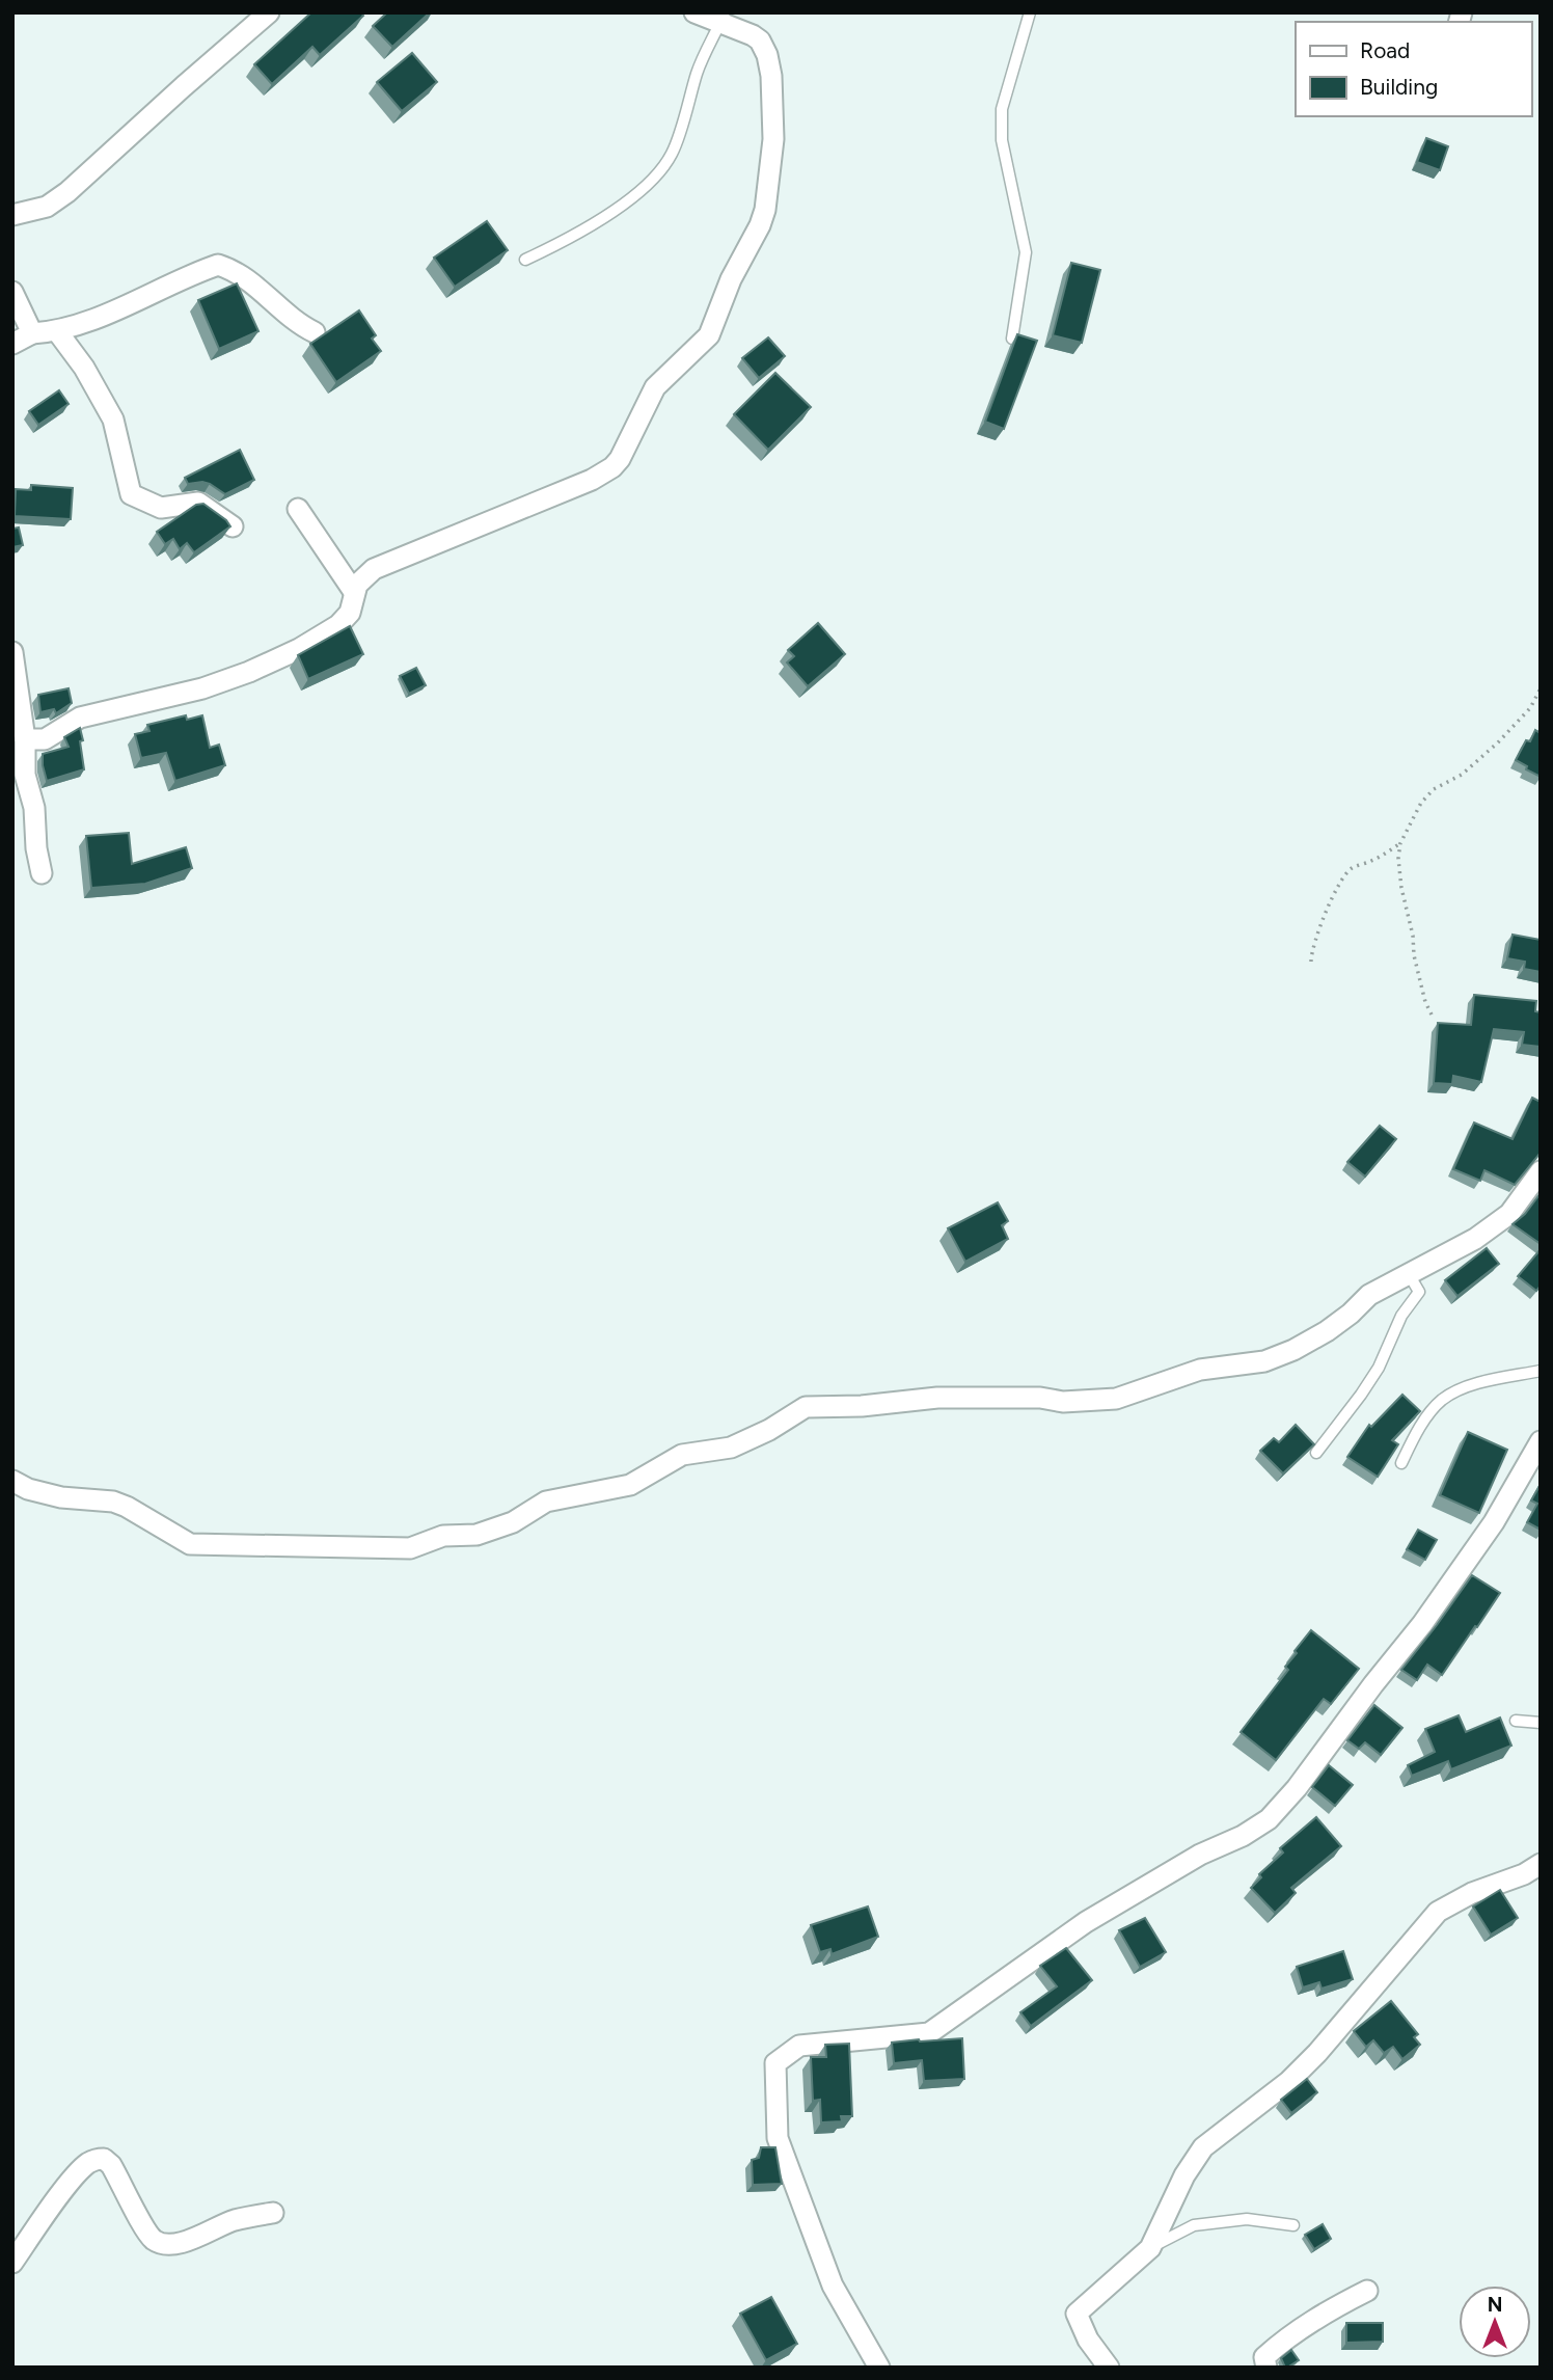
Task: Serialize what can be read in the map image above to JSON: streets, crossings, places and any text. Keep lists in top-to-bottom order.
{
  "legend": ["Road", "Building"],
  "north": "top"
}
